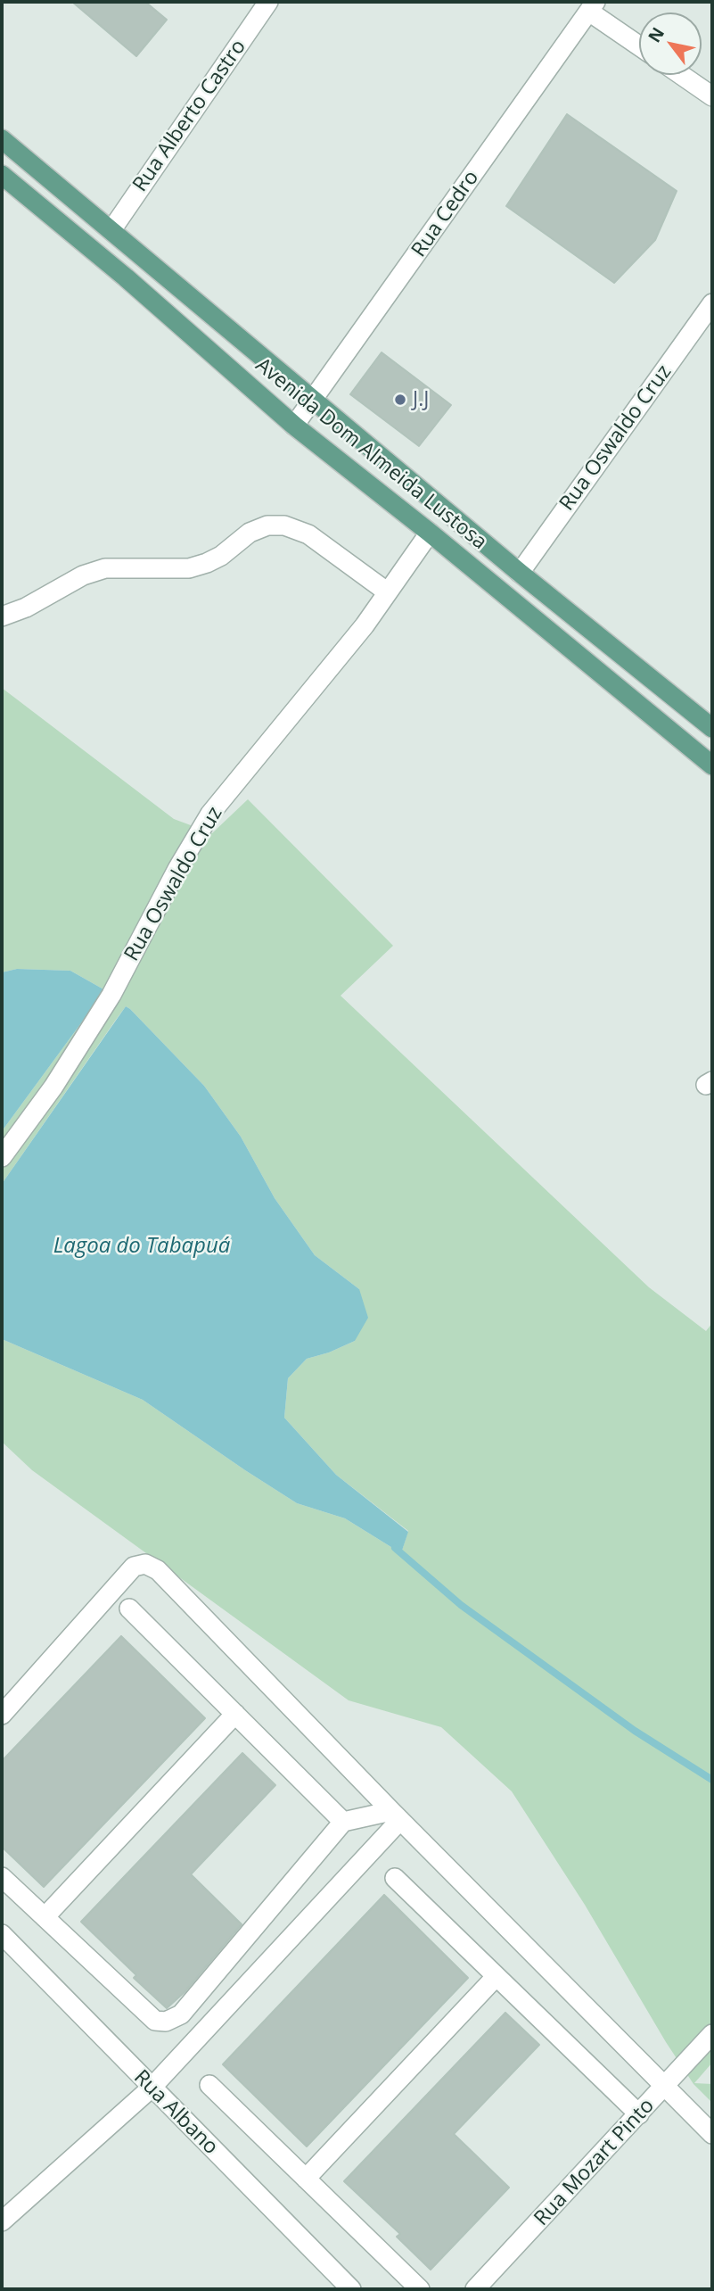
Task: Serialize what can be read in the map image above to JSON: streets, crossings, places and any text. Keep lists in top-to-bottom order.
{
  "streets": {
    "main road": ["Avenida Dom Almeida Lustosa"],
    "street": [
      "Rua Alberto Castro",
      "Rua Cedro",
      "Rua Oswaldo Cruz",
      "Rua Albano",
      "Rua Mozart Pinto"
    ]
  },
  "crossings": [
    ["Rua Alberto Castro", "Avenida Dom Almeida Lustosa"],
    ["Rua Cedro", "Avenida Dom Almeida Lustosa"],
    ["Rua Oswaldo Cruz", "Avenida Dom Almeida Lustosa"]
  ],
  "water": ["Lagoa do Tabapuá"],
  "places": ["J.J"],
  "north": "top left"
}
